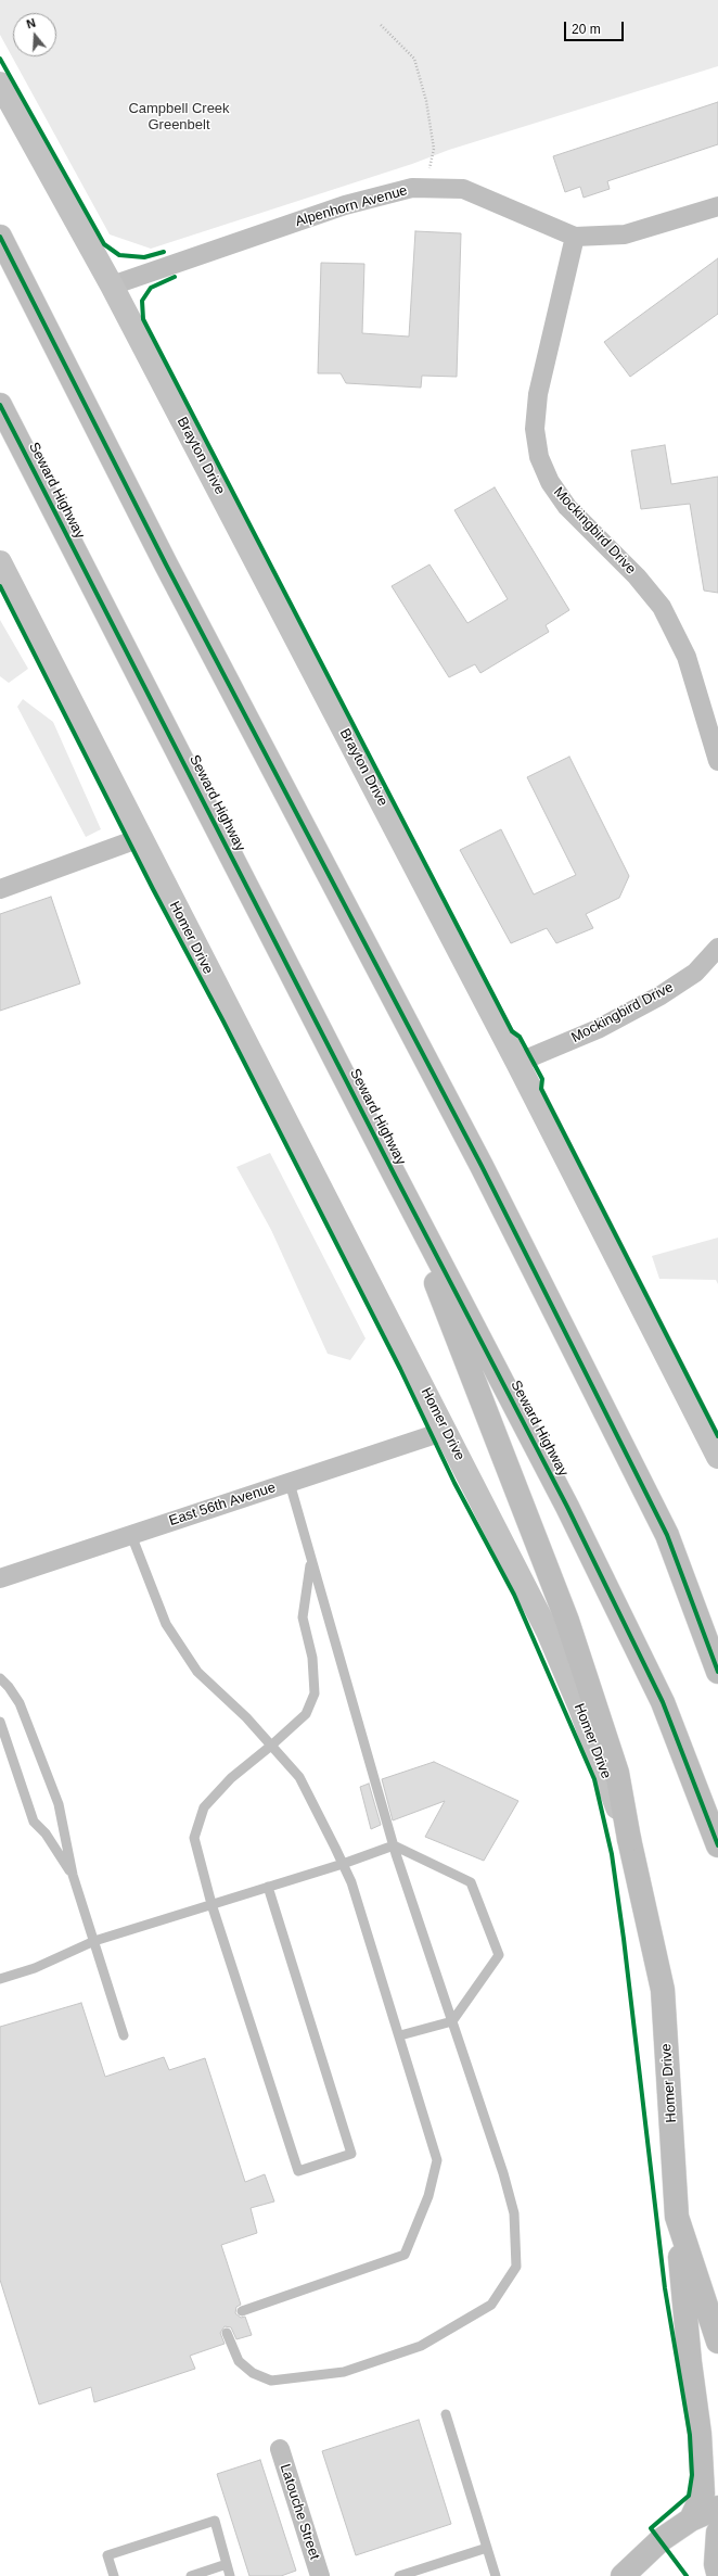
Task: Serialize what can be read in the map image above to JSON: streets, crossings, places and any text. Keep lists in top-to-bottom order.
{
  "streets": {
    "main road": ["Brayton Drive", "Seward Highway", "Homer Drive"],
    "street": [
      "Alpenhorn Avenue",
      "Mockingbird Drive",
      "East 56th Avenue",
      "Latouche Street"
    ]
  },
  "crossings": [
    ["Alpenhorn Avenue", "Brayton Drive"],
    ["Alpenhorn Avenue", "Mockingbird Drive"],
    ["Brayton Drive", "Mockingbird Drive"],
    ["Homer Drive", "East 56th Avenue"]
  ],
  "parks": ["Campbell Creek Greenbelt"],
  "scale_bar": "20 m",
  "north": "top"
}
